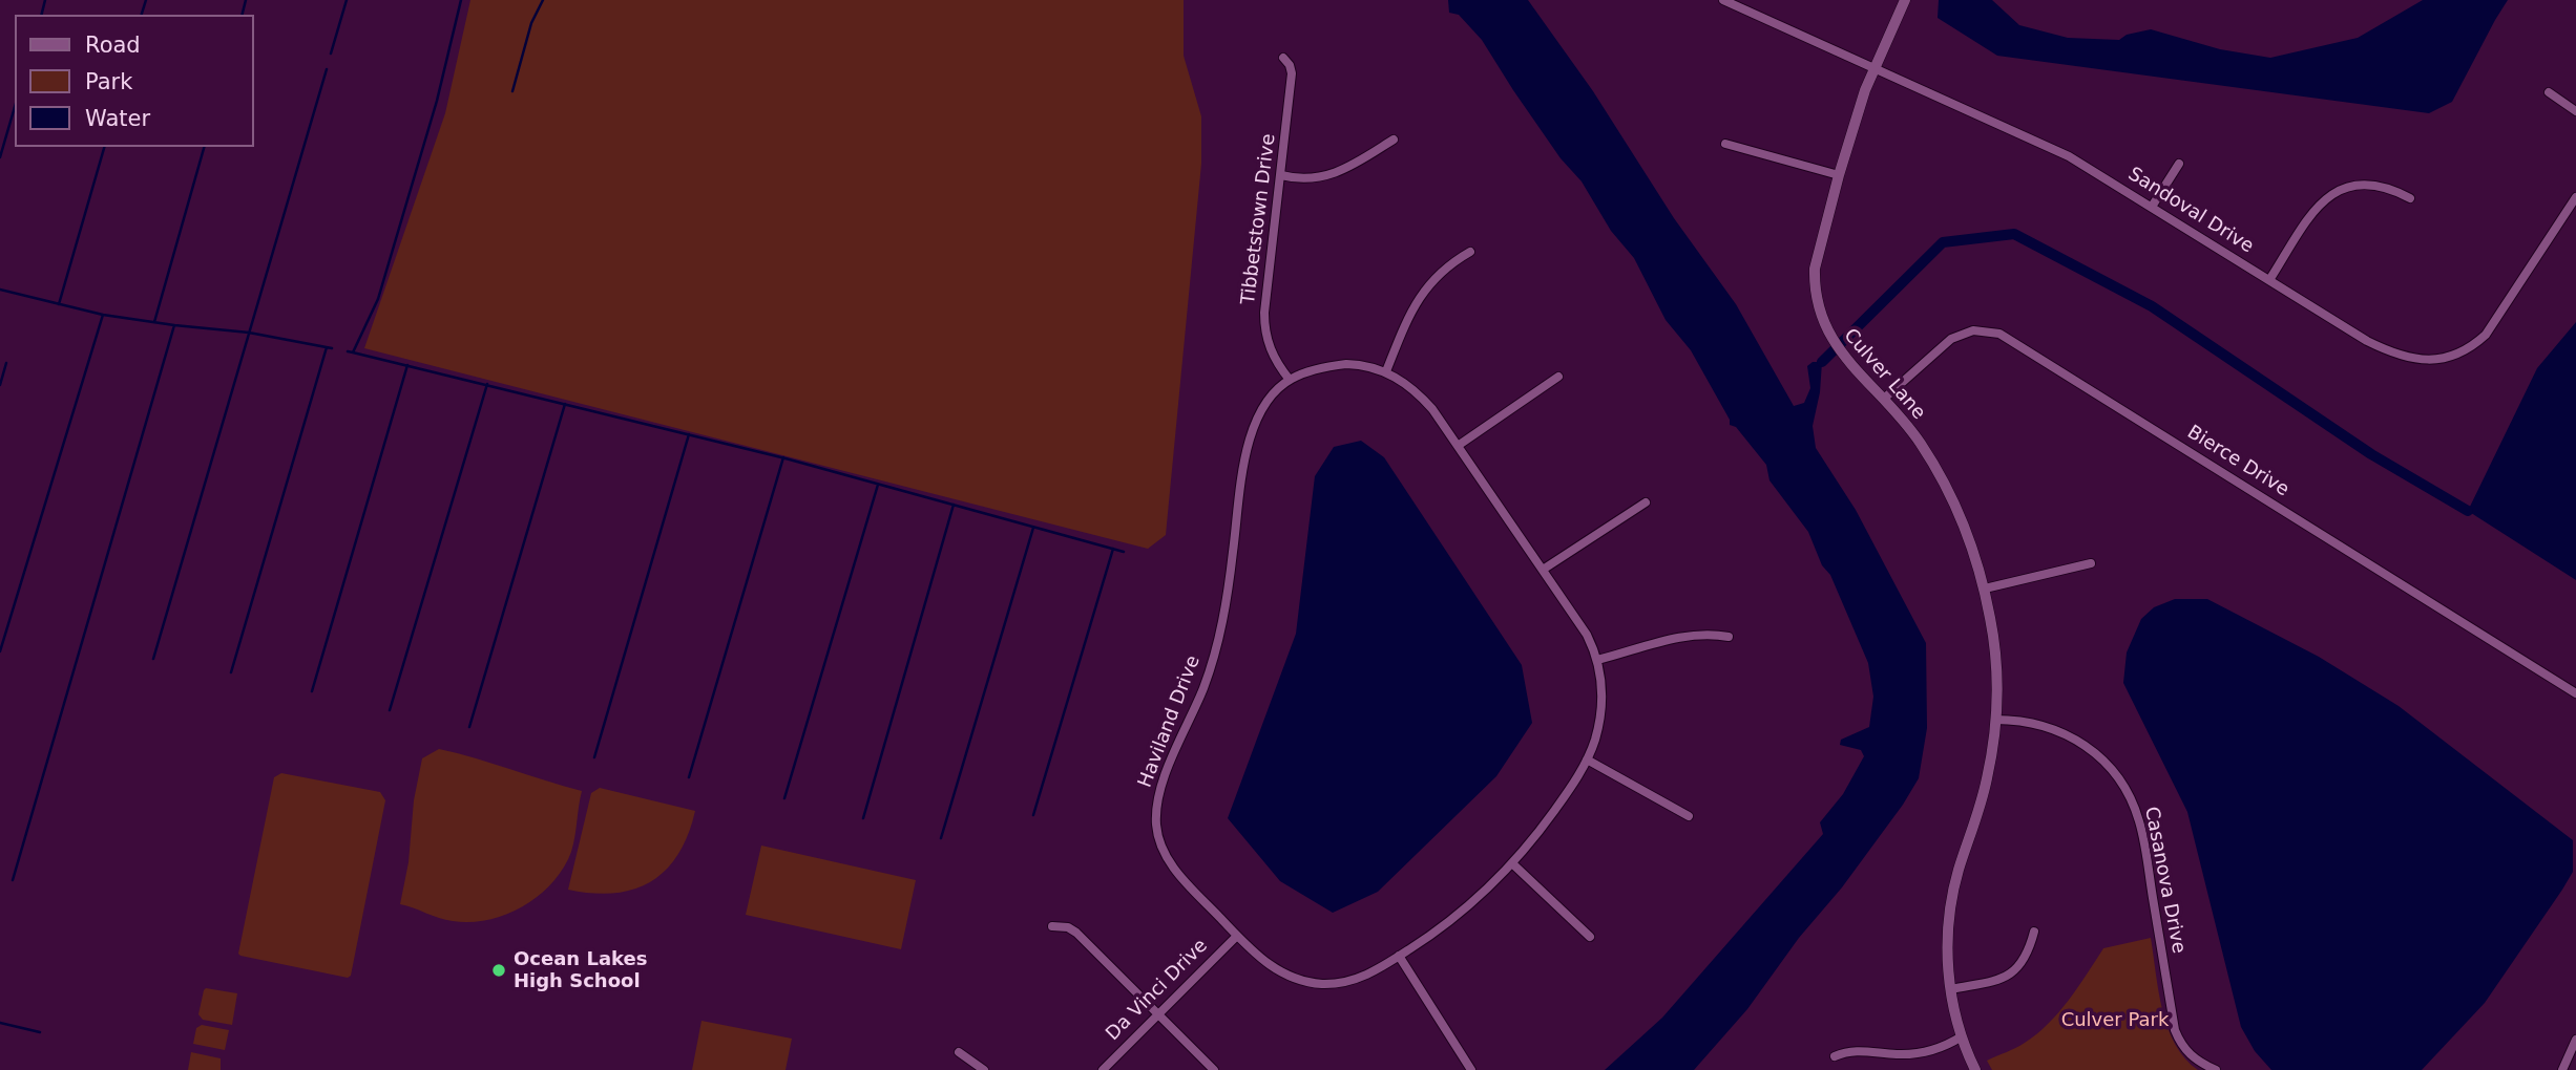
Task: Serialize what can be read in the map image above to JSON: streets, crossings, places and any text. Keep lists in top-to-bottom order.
{
  "streets": {
    "street": [
      "Sandoval Drive",
      "Tibbetstown Drive",
      "Culver Lane",
      "Bierce Drive",
      "Haviland Drive",
      "Casanova Drive",
      "Da Vinci Drive"
    ]
  },
  "crossings": [
    ["Sandoval Drive", "Culver Lane"],
    ["Tibbetstown Drive", "Haviland Drive"],
    ["Culver Lane", "Bierce Drive"],
    ["Culver Lane", "Casanova Drive"],
    ["Haviland Drive", "Da Vinci Drive"]
  ],
  "parks": ["Culver Park"],
  "places": ["Ocean Lakes High School"],
  "legend": ["Road", "Park", "Water"]
}
